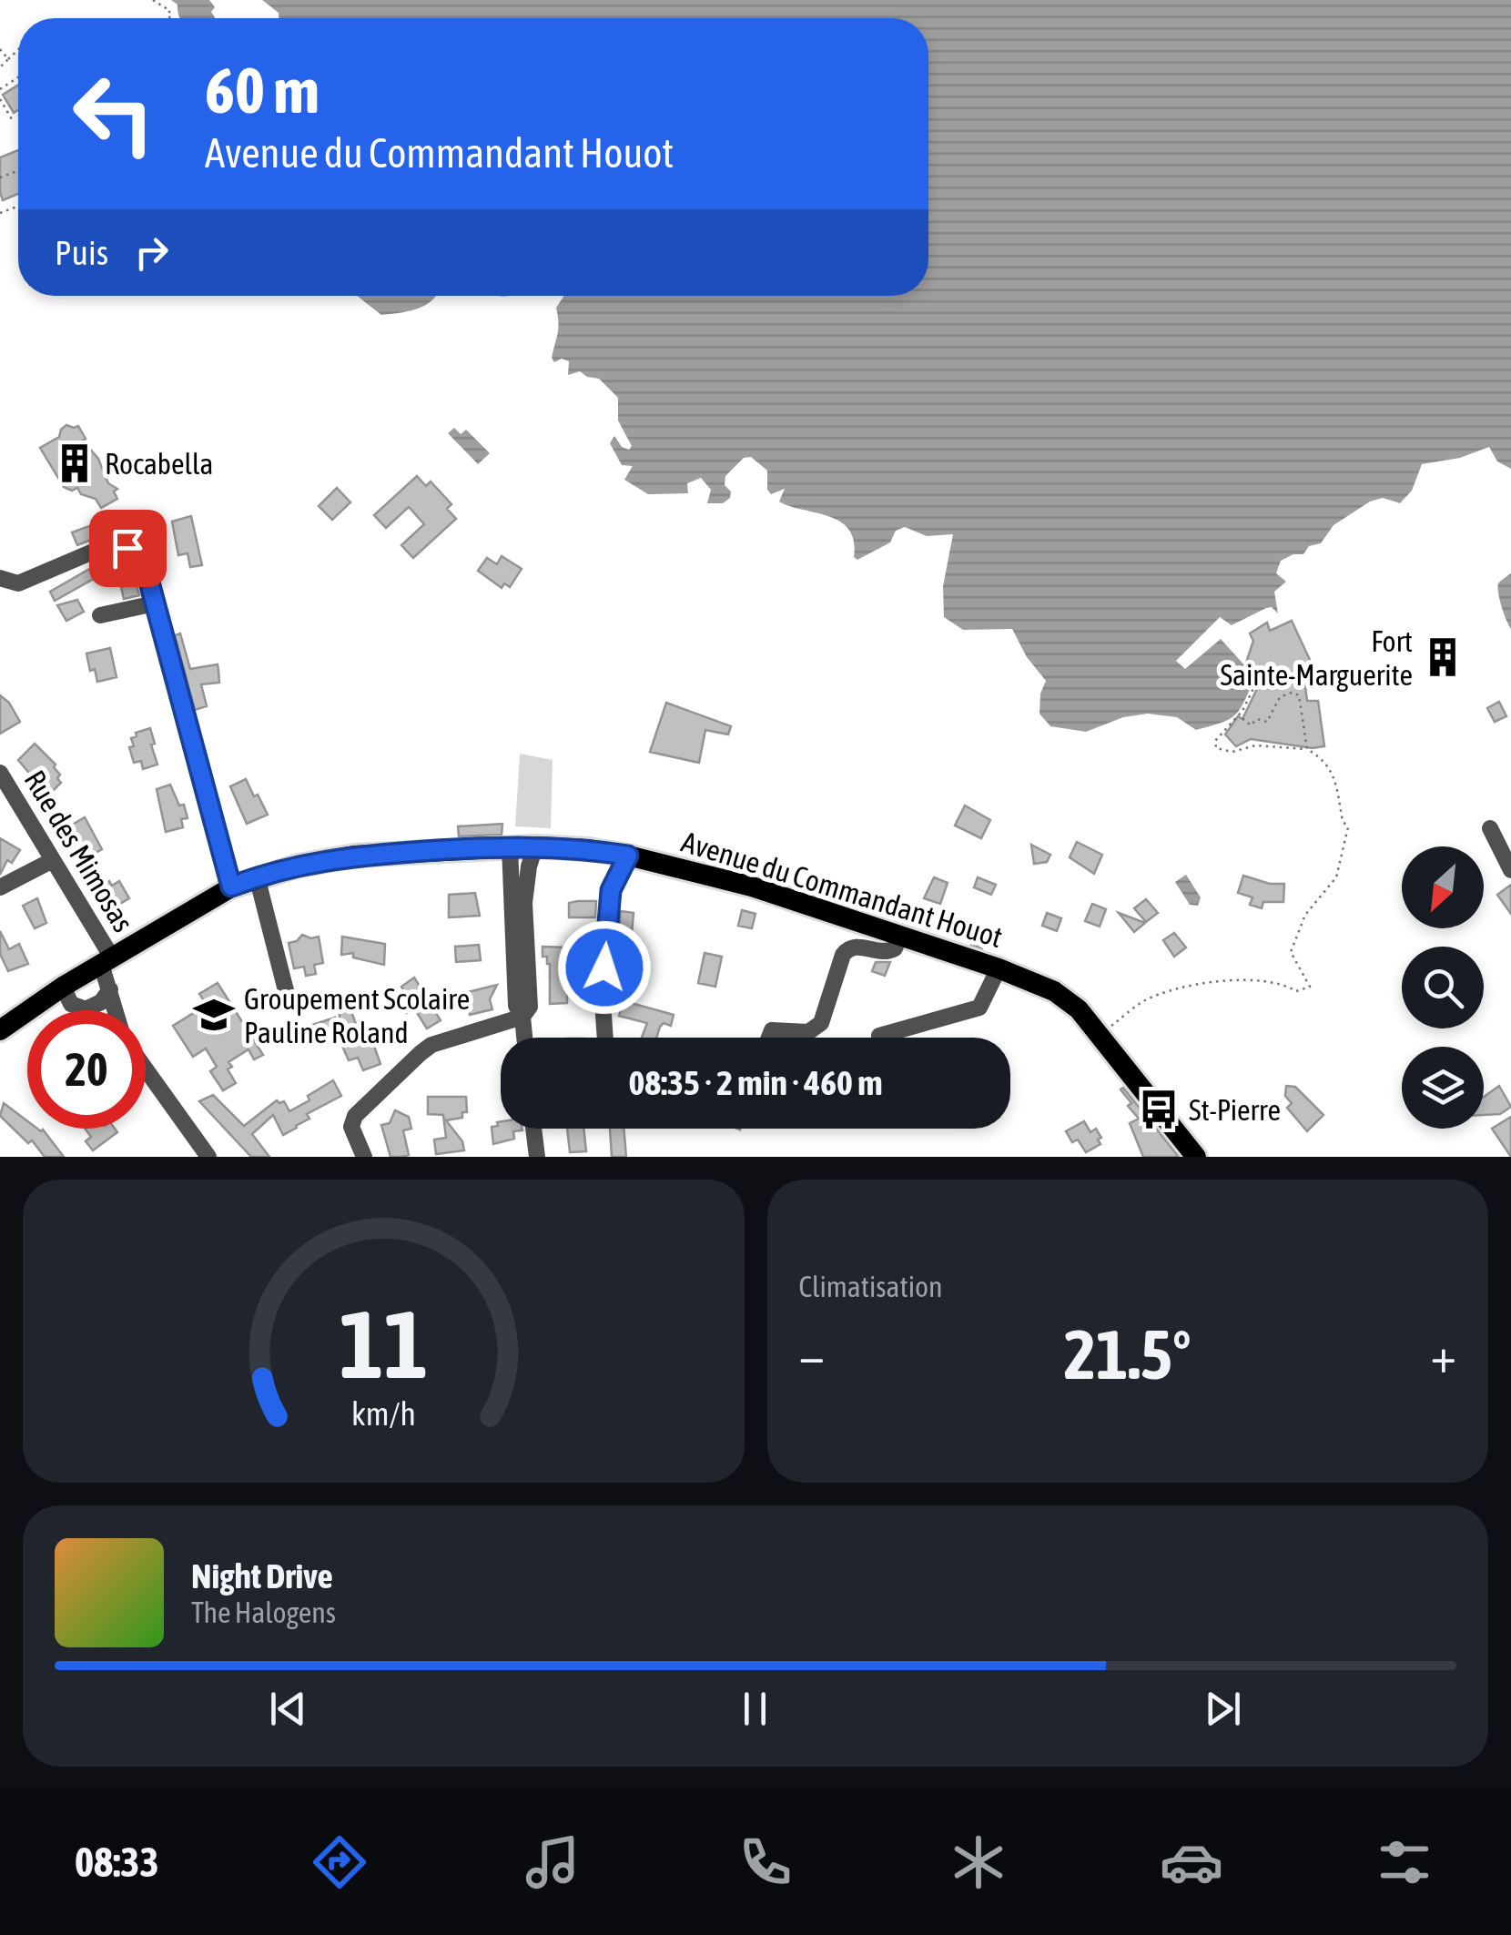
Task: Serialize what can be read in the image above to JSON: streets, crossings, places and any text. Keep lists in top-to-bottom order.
{
  "streets": {
    "main road": ["Avenue du Commandant Houot"],
    "street": ["Rue des Mimosas"]
  },
  "crossings": [
    ["Rue des Mimosas", "Avenue du Commandant Houot"]
  ],
  "places": {
    "building": ["Rocabella", "Fort Sainte-Marguerite"],
    "school or university": ["Groupement Scolaire Pauline Roland"],
    "bus stop": ["St-Pierre"]
  },
  "north": "bottom left",
  "page": {
    "turn": ["60 m", "Avenue du Commandant Houot"],
    "then": "Puis",
    "limit": "20",
    "trip": "08:35 · 2 min · 460 m",
    "tile": "Climatisation",
    "heat": ["−", "21.5°", "+"],
    "song": ["Night Drive", "The Halogens"],
    "tabs": "08:33",
    "gauge": ["11", "km/h"]
  }
}
